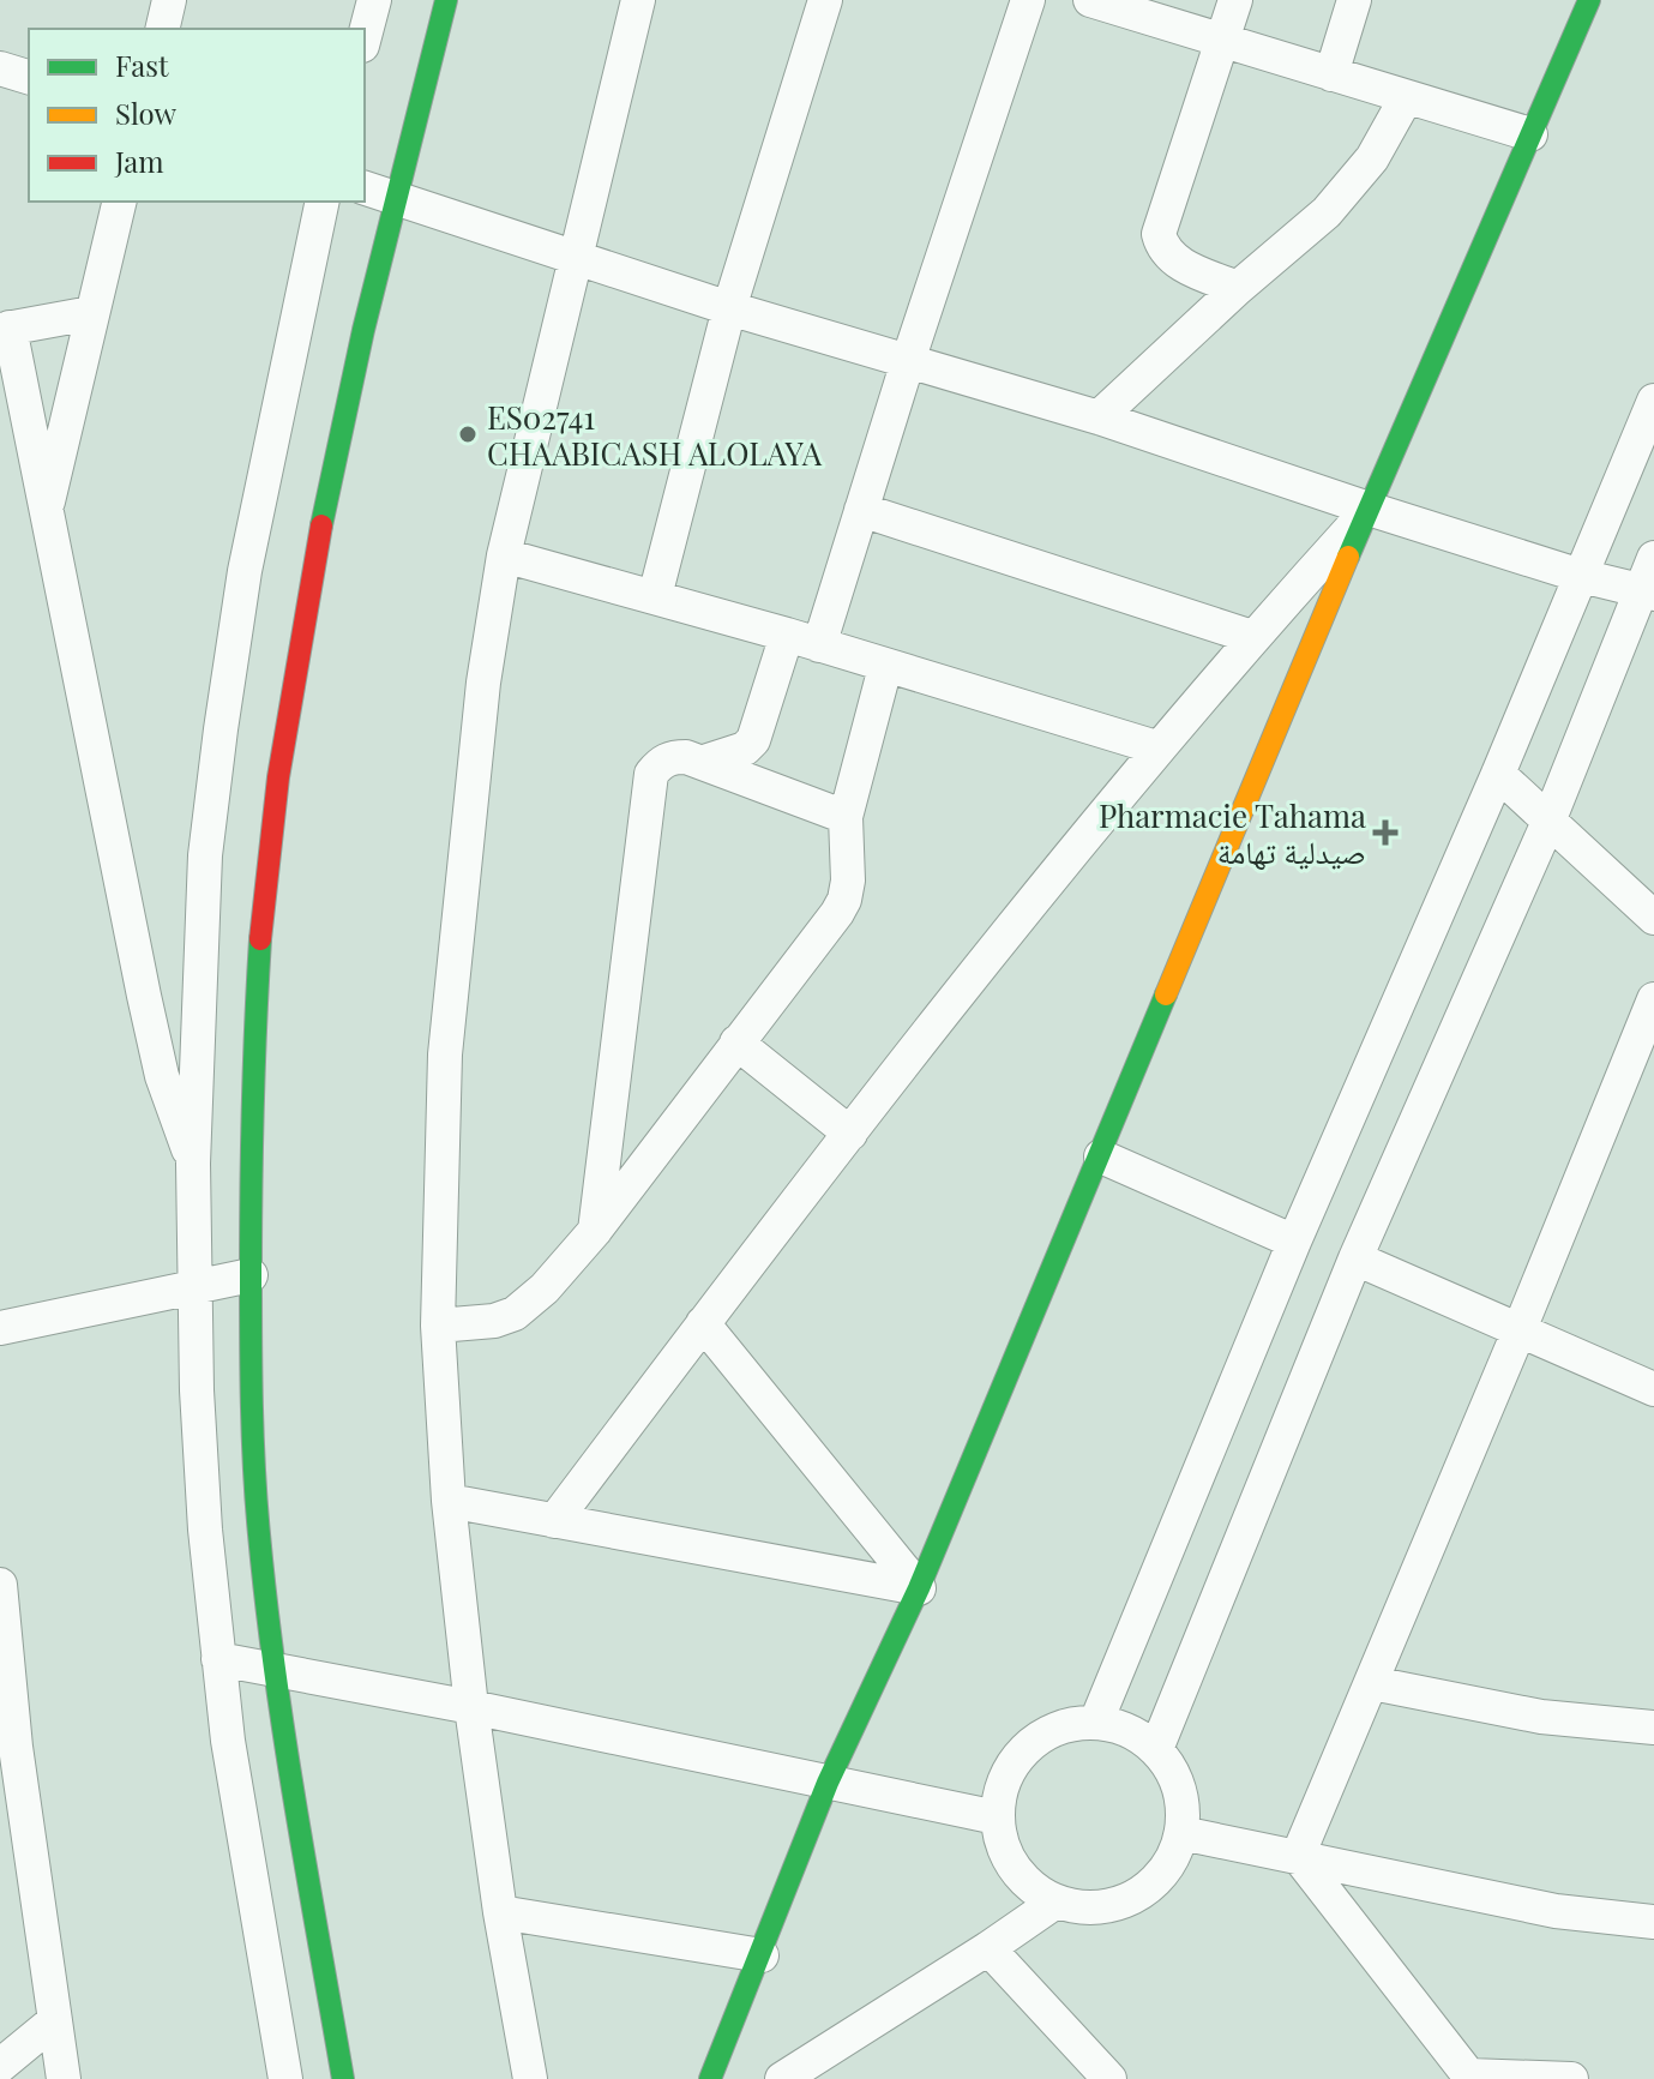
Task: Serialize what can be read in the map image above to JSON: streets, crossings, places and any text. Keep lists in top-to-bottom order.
{
  "places": {
    "other": ["ES02741 CHAABICASH ALOLAYA"],
    "health": ["Pharmacie Tahama صيدلية تهامة"]
  },
  "legend": ["Fast", "Slow", "Jam"]
}
